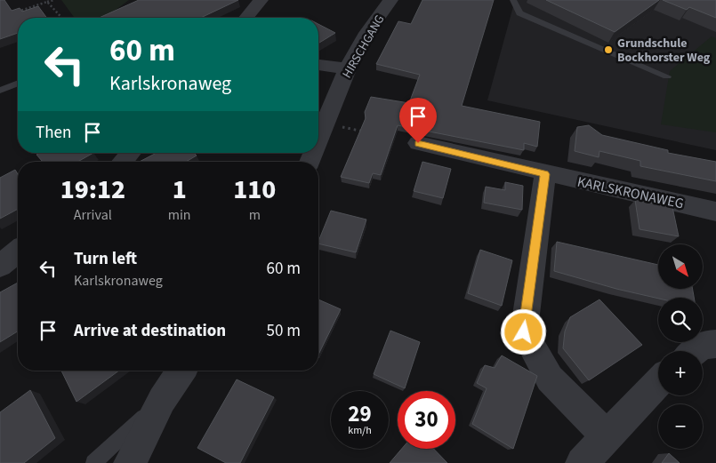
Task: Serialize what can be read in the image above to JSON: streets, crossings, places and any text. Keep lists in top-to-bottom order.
{
  "streets": {
    "street": ["HIRSCHGANG", "KARLSKRONAWEG"]
  },
  "places": ["Grundschule Bockhorster Weg"],
  "north": "bottom right",
  "page": {
    "turn": ["60 m", "Karlskronaweg"],
    "then": "Then",
    "eta": [
      "19:12",
      "Arrival",
      "1",
      "min",
      "110",
      "m"
    ],
    "list": [
      {
        "name": "Turn left",
        "note": "Karlskronaweg",
        "value": "60 m"
      },
      {
        "name": "Arrive at destination",
        "value": "50 m"
      }
    ],
    "map_buttons": ["+", "−"],
    "speed": "29 km/h",
    "limit": "30"
  }
}
